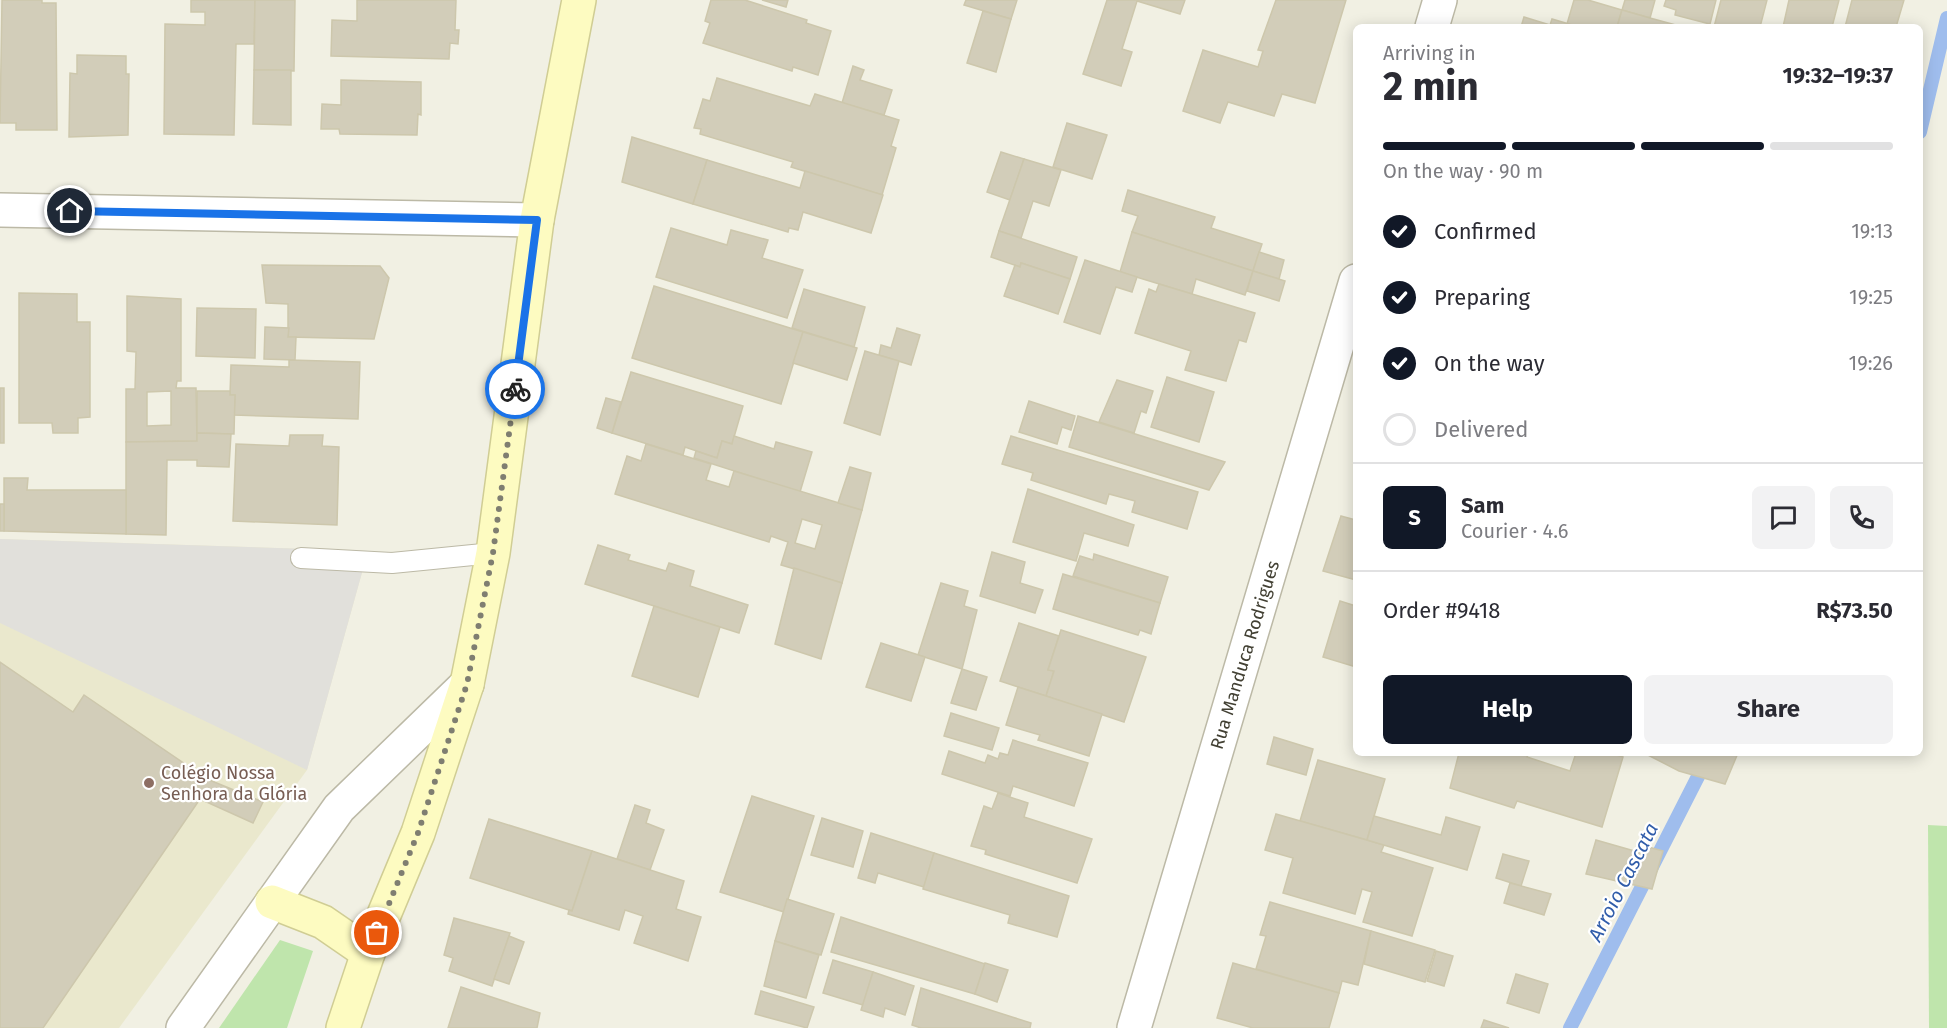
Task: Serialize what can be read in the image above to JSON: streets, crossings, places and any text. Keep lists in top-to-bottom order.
{
  "streets": {
    "street": ["Rua Manduca Rodrigues"]
  },
  "water": ["Arroio Cascata"],
  "places": ["Colégio Nossa Senhora da Glória"],
  "page": {
    "heading": ["2 min", "Arriving in", "19:32–19:37"],
    "panel": [
      "Sam",
      "Courier · 4.6",
      "Order #9418",
      "R$73.50"
    ],
    "bar": "On the way · 90 m",
    "list": [
      ["Confirmed", "19:13"],
      ["Preparing", "19:25"],
      ["On the way", "19:26"],
      "Delivered"
    ],
    "round": "S",
    "buttons": ["Help", "Share"]
  }
}
